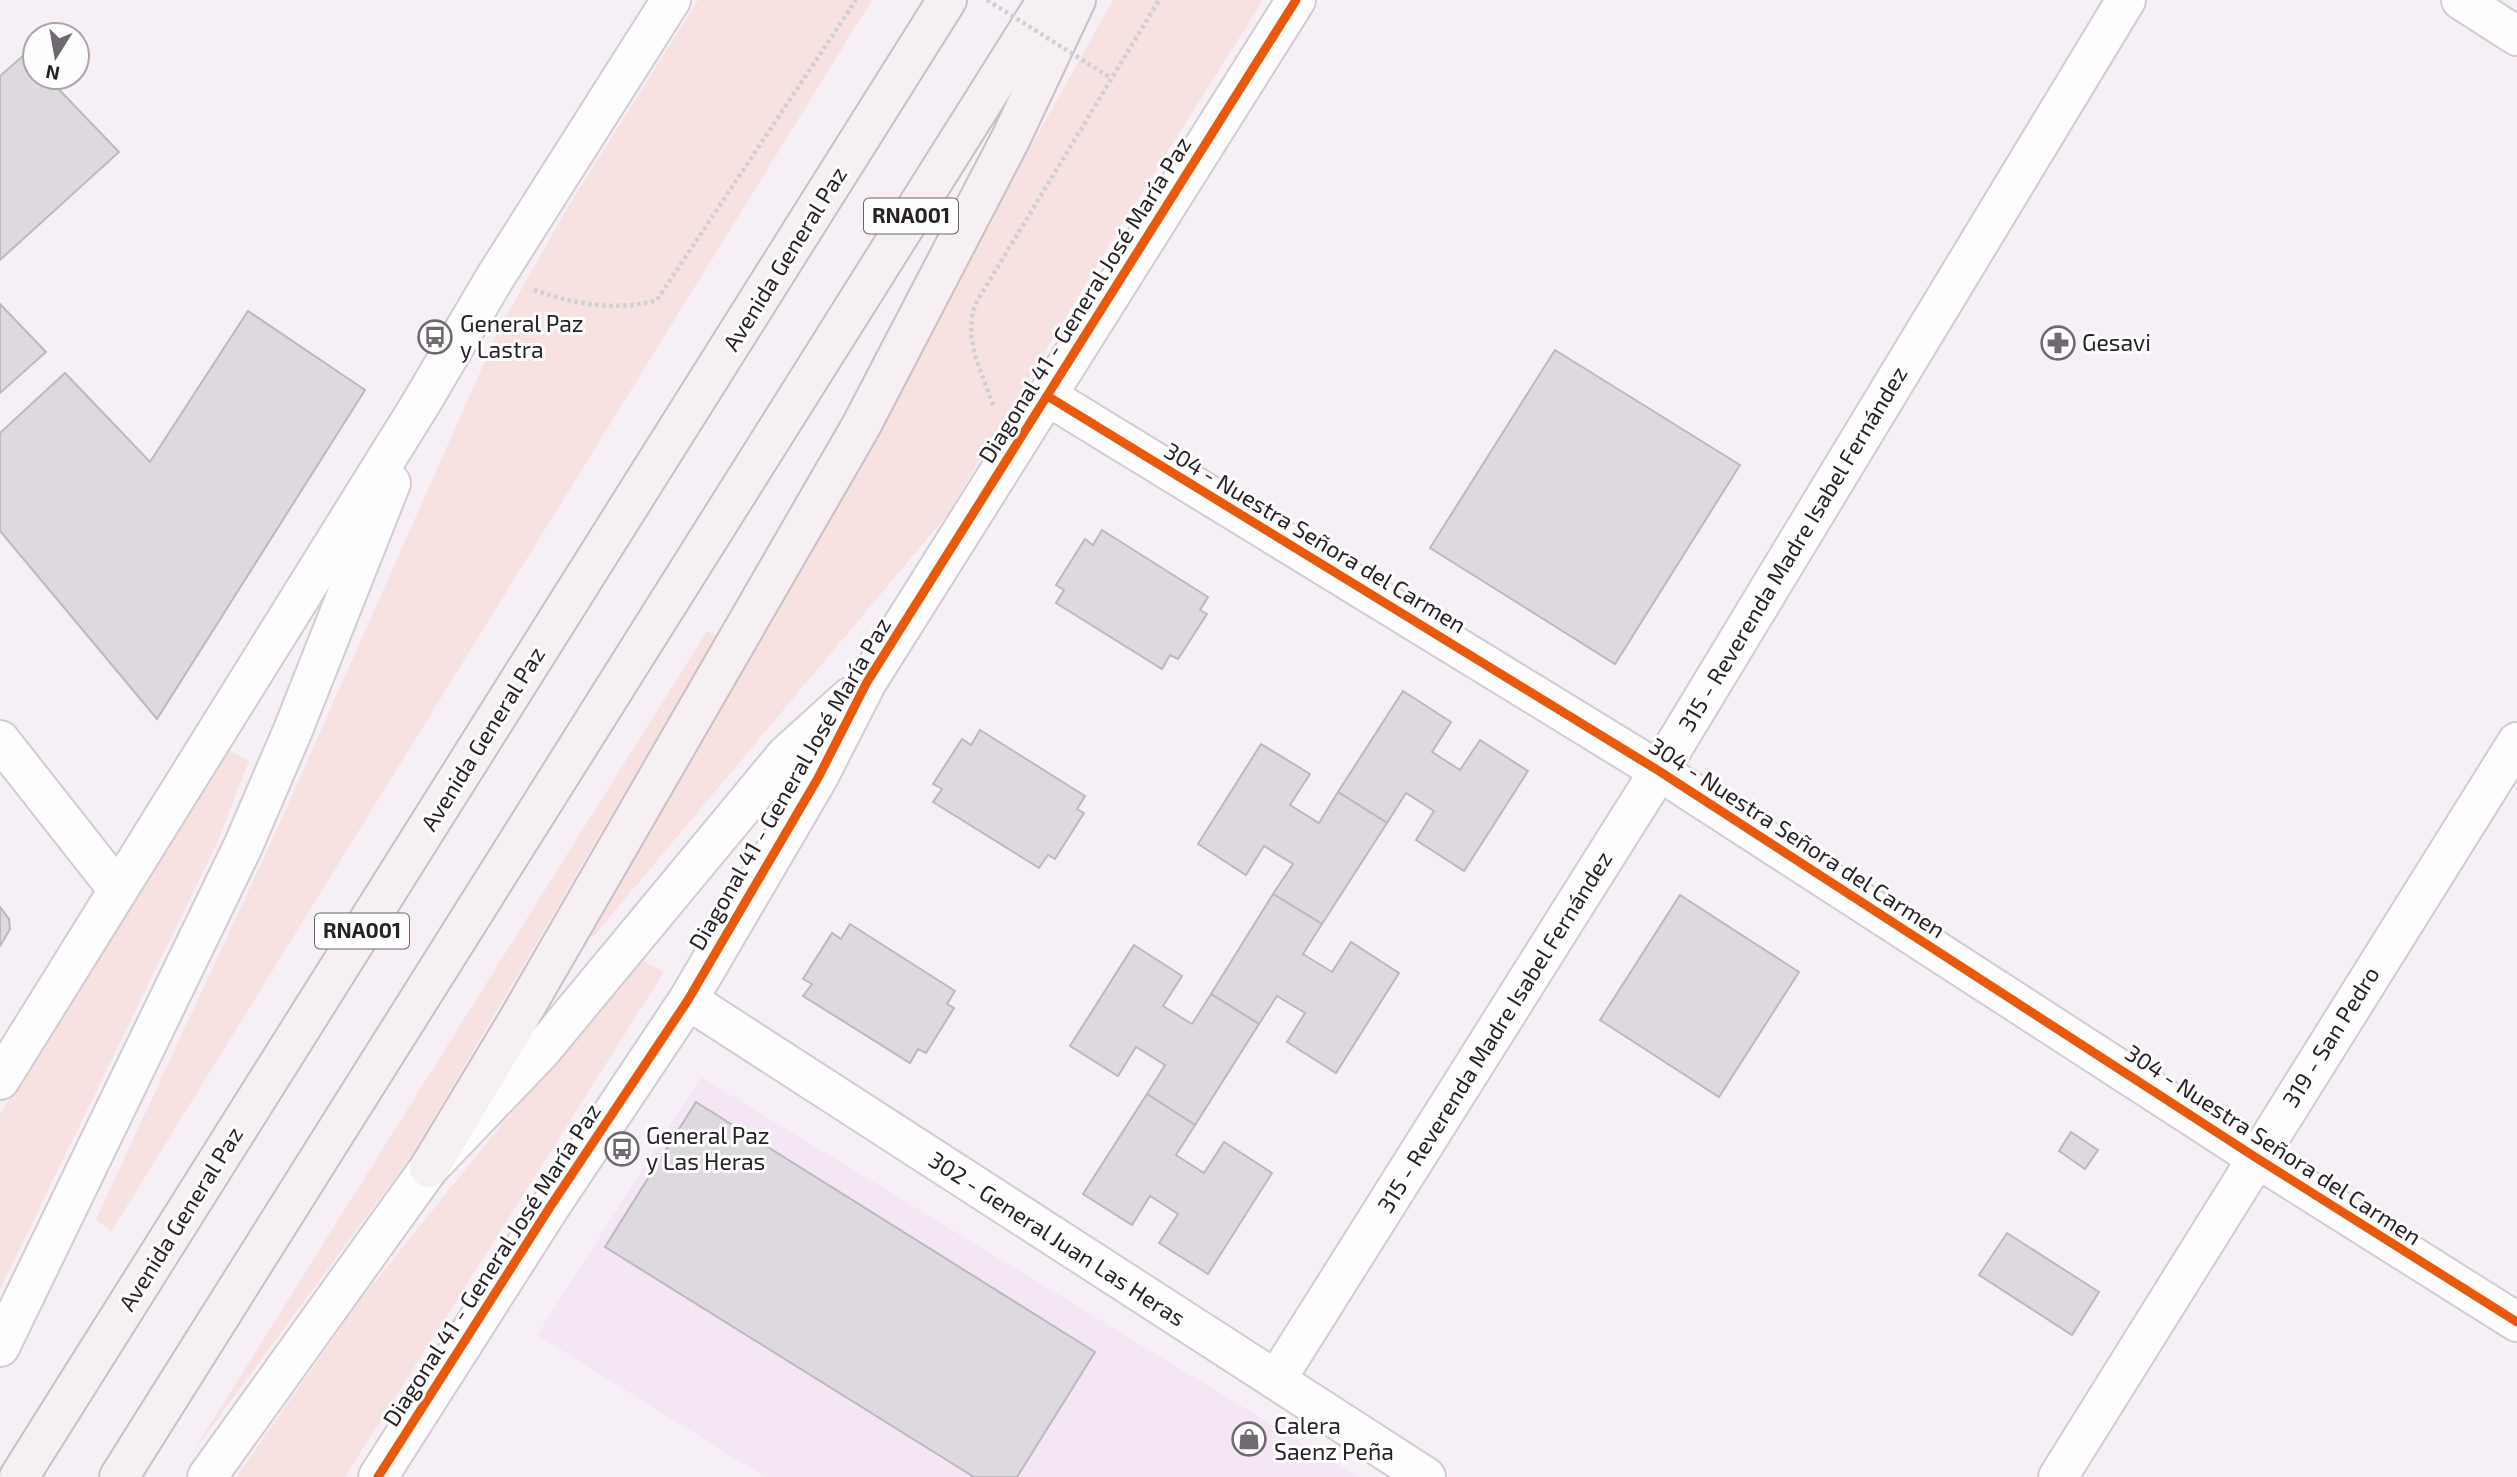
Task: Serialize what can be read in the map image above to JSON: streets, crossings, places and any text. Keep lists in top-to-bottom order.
{
  "streets": {
    "highway": ["RNA001", "Avenida General Paz"],
    "street": [
      "Diagonal 41 - General José María Paz",
      "304 - Nuestra Señora del Carmen",
      "315 - Reverenda Madre Isabel Fernández",
      "319 - San Pedro",
      "302 - General Juan Las Heras"
    ]
  },
  "crossings": [
    ["Diagonal 41 - General José María Paz", "304 - Nuestra Señora del Carmen"],
    ["Diagonal 41 - General José María Paz", "302 - General Juan Las Heras"],
    ["304 - Nuestra Señora del Carmen", "315 - Reverenda Madre Isabel Fernández"],
    ["304 - Nuestra Señora del Carmen", "319 - San Pedro"],
    ["315 - Reverenda Madre Isabel Fernández", "302 - General Juan Las Heras"]
  ],
  "places": {
    "bus stop": ["General Paz y Lastra", "General Paz y Las Heras"],
    "pharmacy": ["Gesavi"],
    "shop": ["Calera Saenz Peña"]
  },
  "north": "bottom"
}
